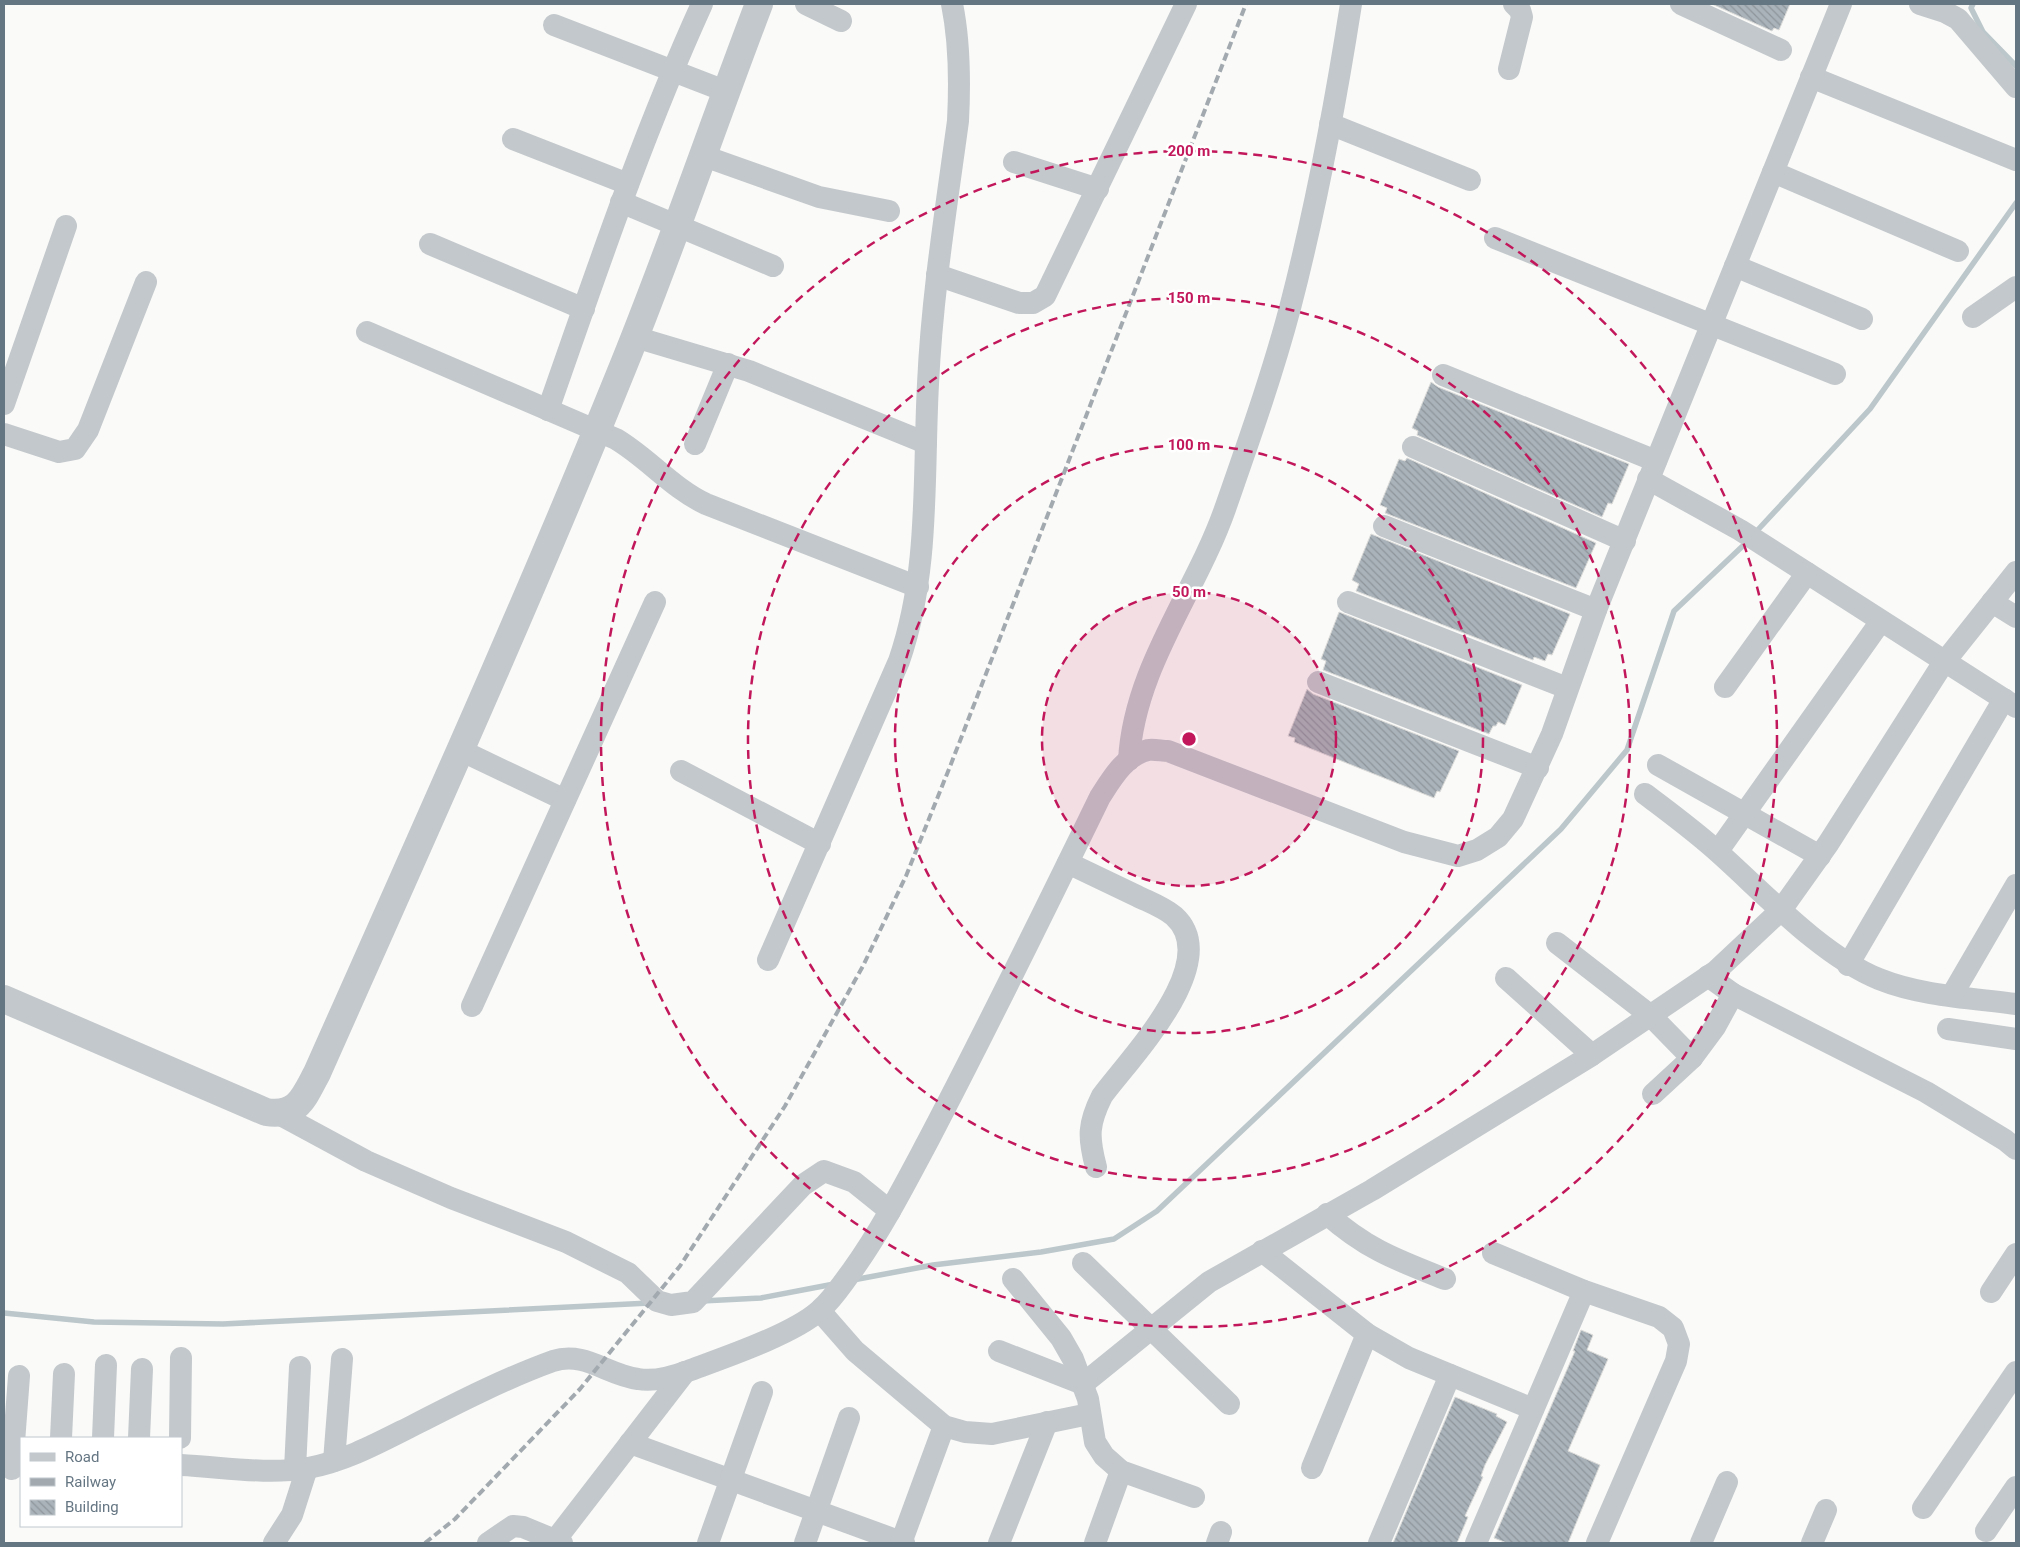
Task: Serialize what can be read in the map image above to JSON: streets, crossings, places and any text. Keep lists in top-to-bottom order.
{
  "legend": ["Road", "Railway", "Building"],
  "rings": [
    "200 m",
    "150 m",
    "100 m",
    "50 m"
  ]
}
